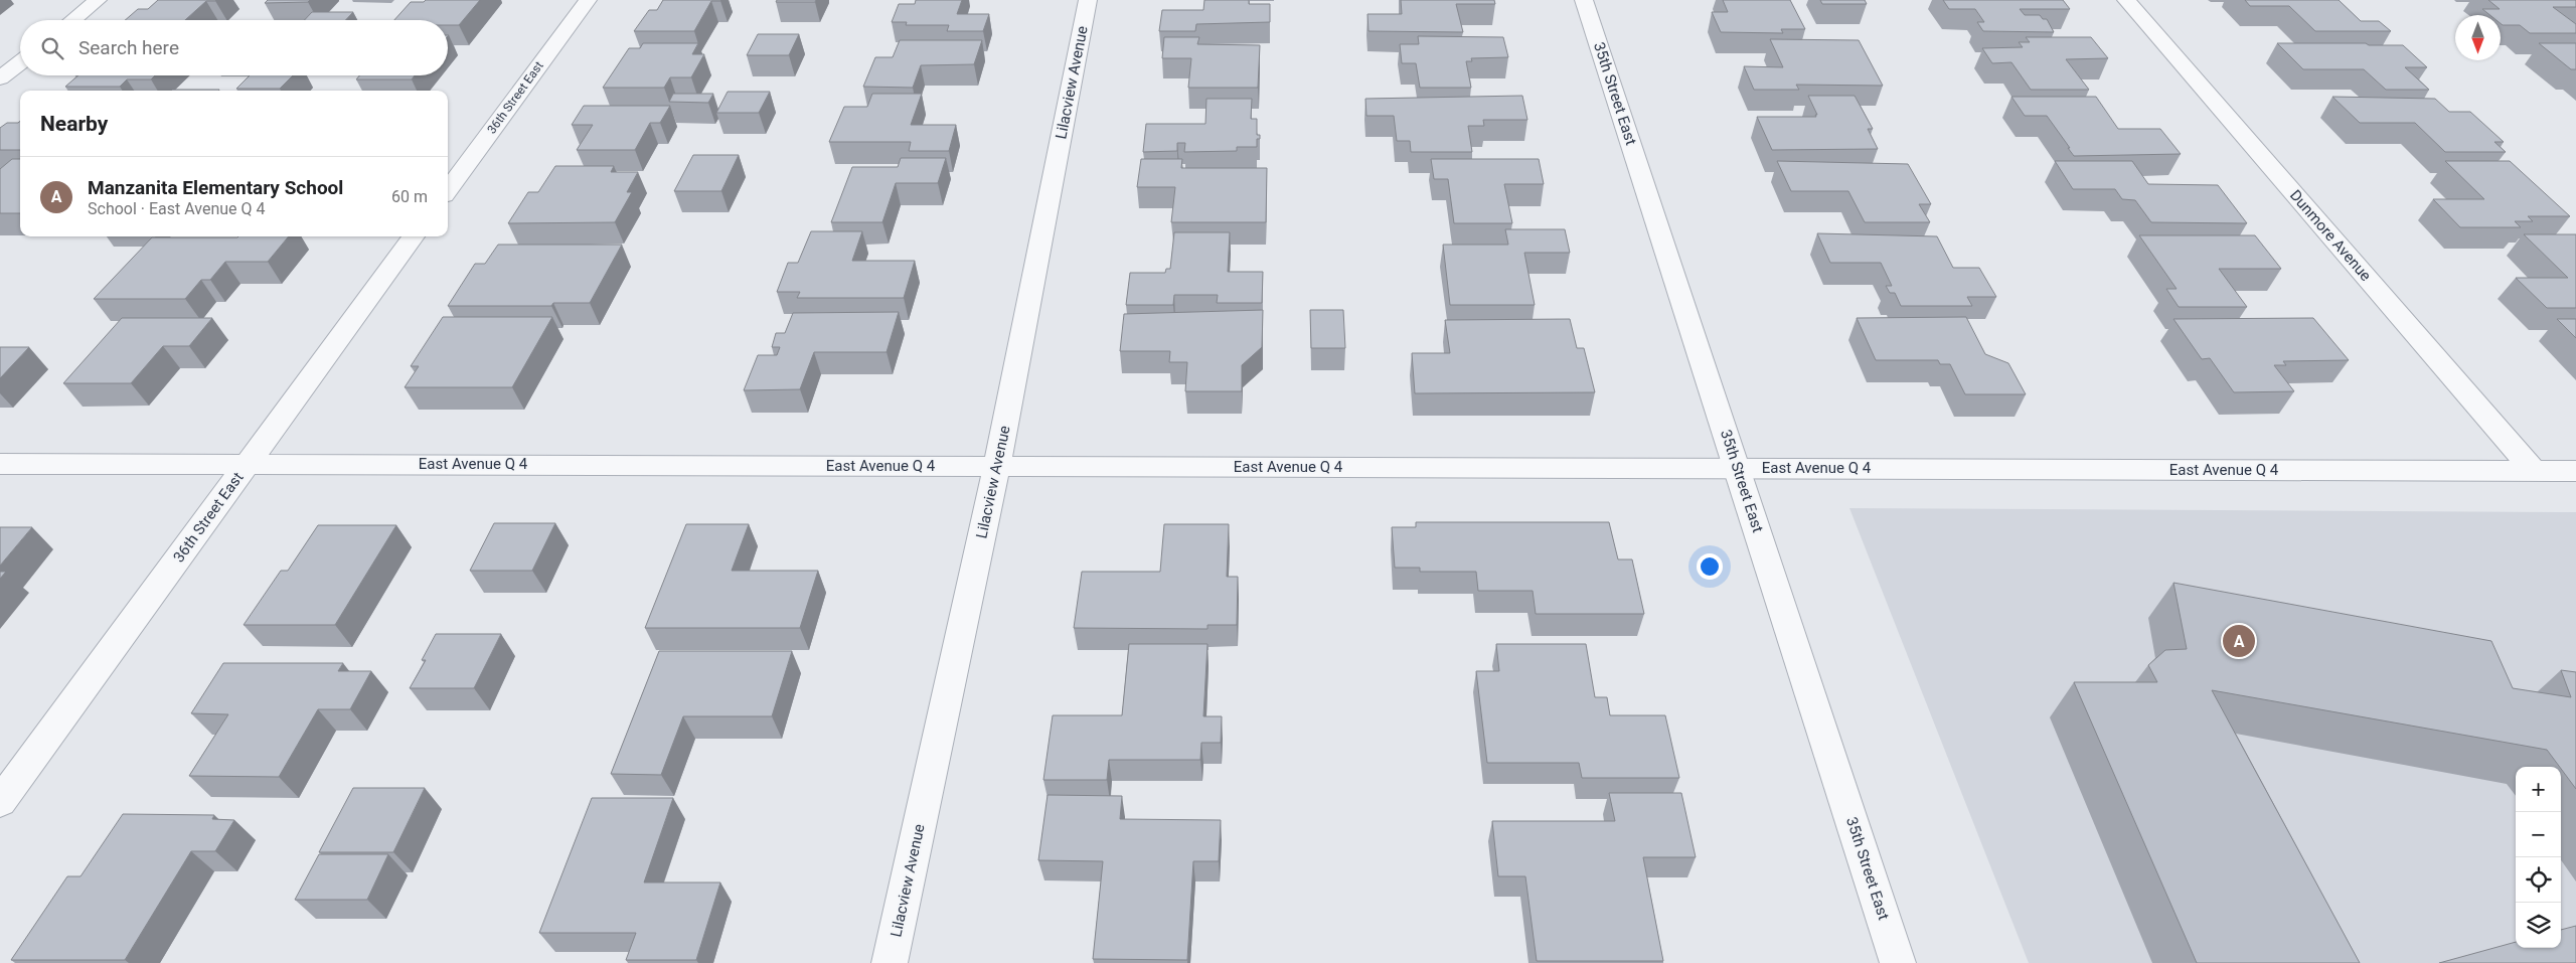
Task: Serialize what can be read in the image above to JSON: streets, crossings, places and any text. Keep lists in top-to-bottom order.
{
  "streets": {
    "street": [
      "Lilacview Avenue",
      "35th Street East",
      "36th Street East",
      "Dunmore Avenue",
      "East Avenue Q 4"
    ]
  },
  "crossings": [
    ["Lilacview Avenue", "East Avenue Q 4"],
    ["35th Street East", "East Avenue Q 4"],
    ["36th Street East", "East Avenue Q 4"],
    ["Dunmore Avenue", "East Avenue Q 4"]
  ],
  "north": "bottom",
  "page": {
    "search": "Search here",
    "heading": "Nearby",
    "list": [
      {
        "mark": "A",
        "name": "Manzanita Elementary School",
        "note": "School · East Avenue Q 4",
        "value": "60 m"
      }
    ],
    "pins": "A",
    "map_buttons": ["+", "−"]
  }
}
